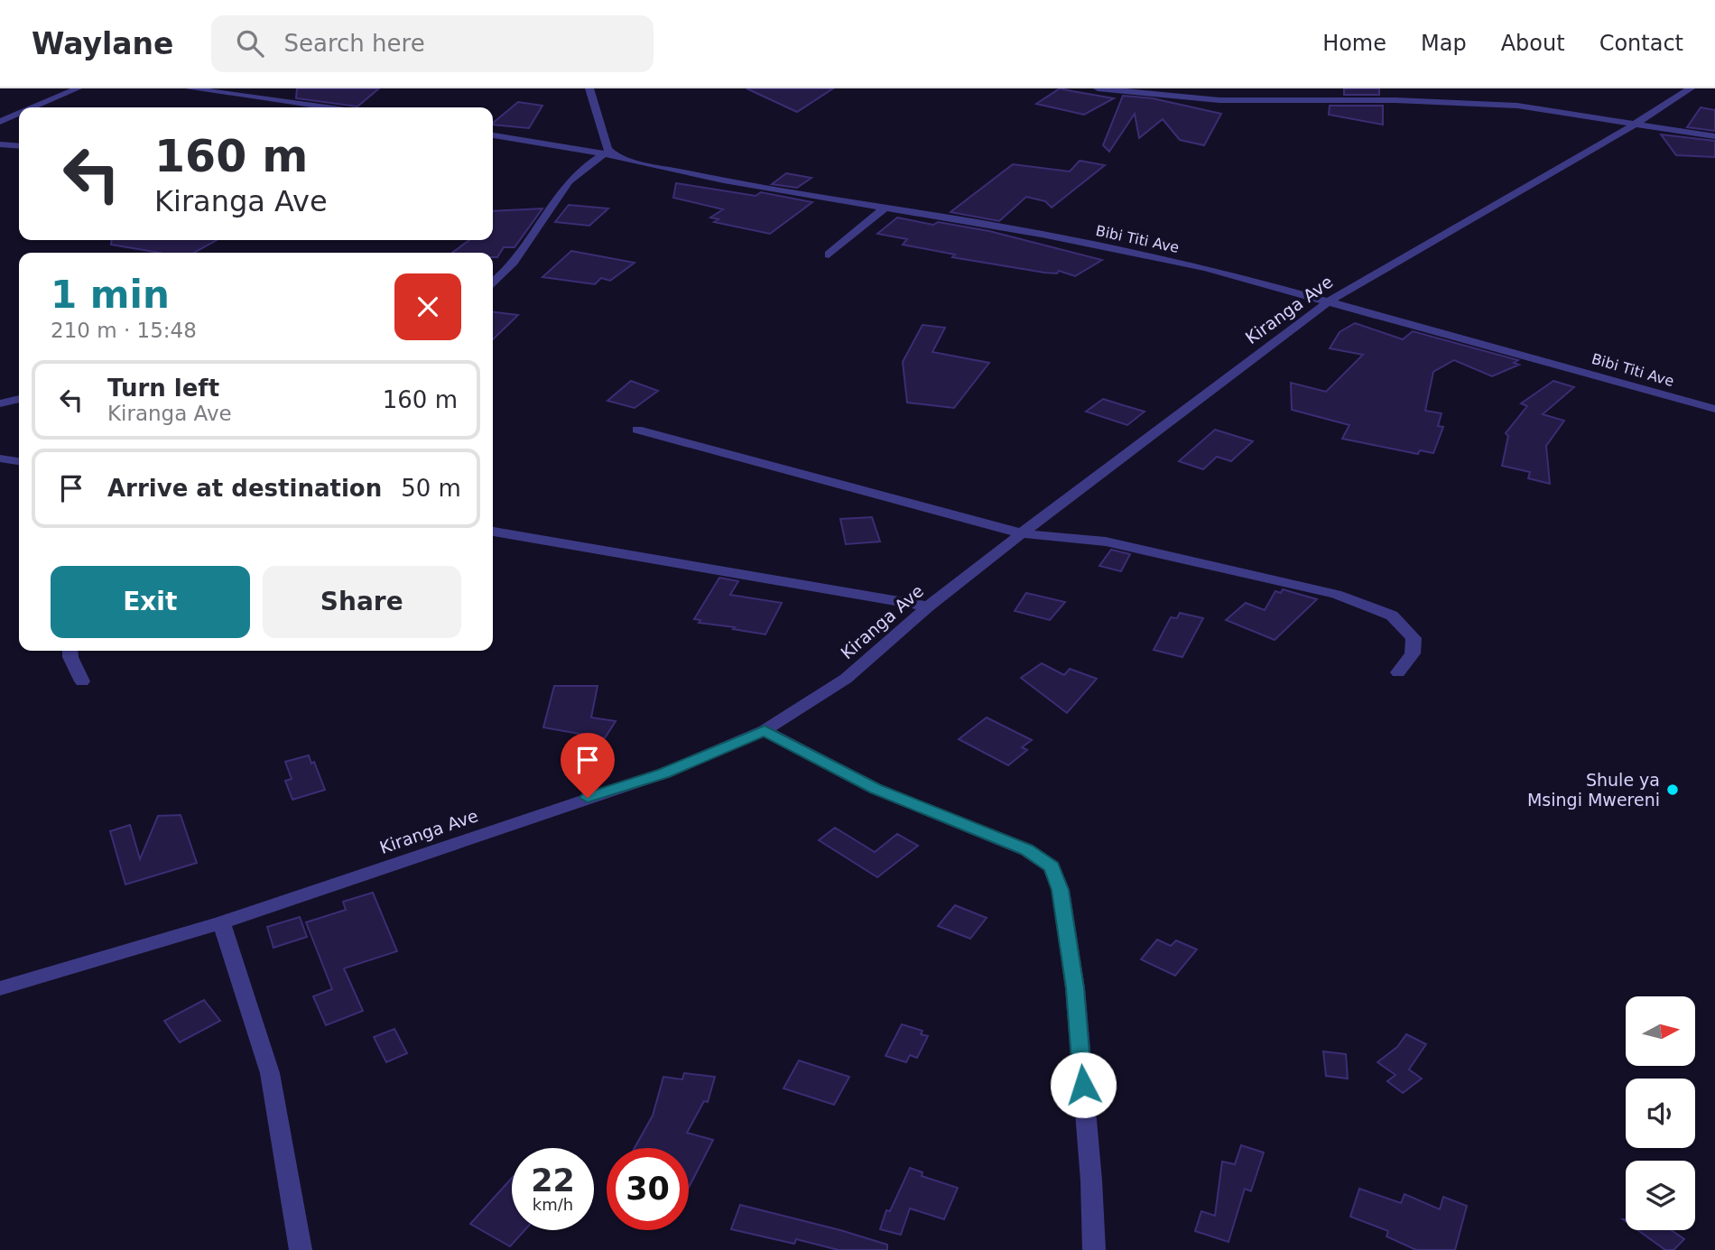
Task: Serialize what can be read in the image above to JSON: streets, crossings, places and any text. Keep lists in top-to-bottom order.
{
  "streets": {
    "street": ["Bibi Titi Ave", "Kiranga Ave"]
  },
  "crossings": [
    ["Bibi Titi Ave", "Kiranga Ave"]
  ],
  "places": ["Shule ya Msingi Mwereni"],
  "north": "right",
  "page": {
    "header": "Waylane",
    "search": "Search here",
    "nav": [
      "Home",
      "Map",
      "About",
      "Contact"
    ],
    "turn": ["160 m", "Kiranga Ave"],
    "heading": ["1 min", "210 m · 15:48"],
    "list": [
      {
        "name": "Turn left",
        "note": "Kiranga Ave",
        "value": "160 m"
      },
      {
        "name": "Arrive at destination",
        "value": "50 m"
      }
    ],
    "buttons": ["Exit", "Share"],
    "speed": "22 km/h",
    "limit": "30"
  }
}
